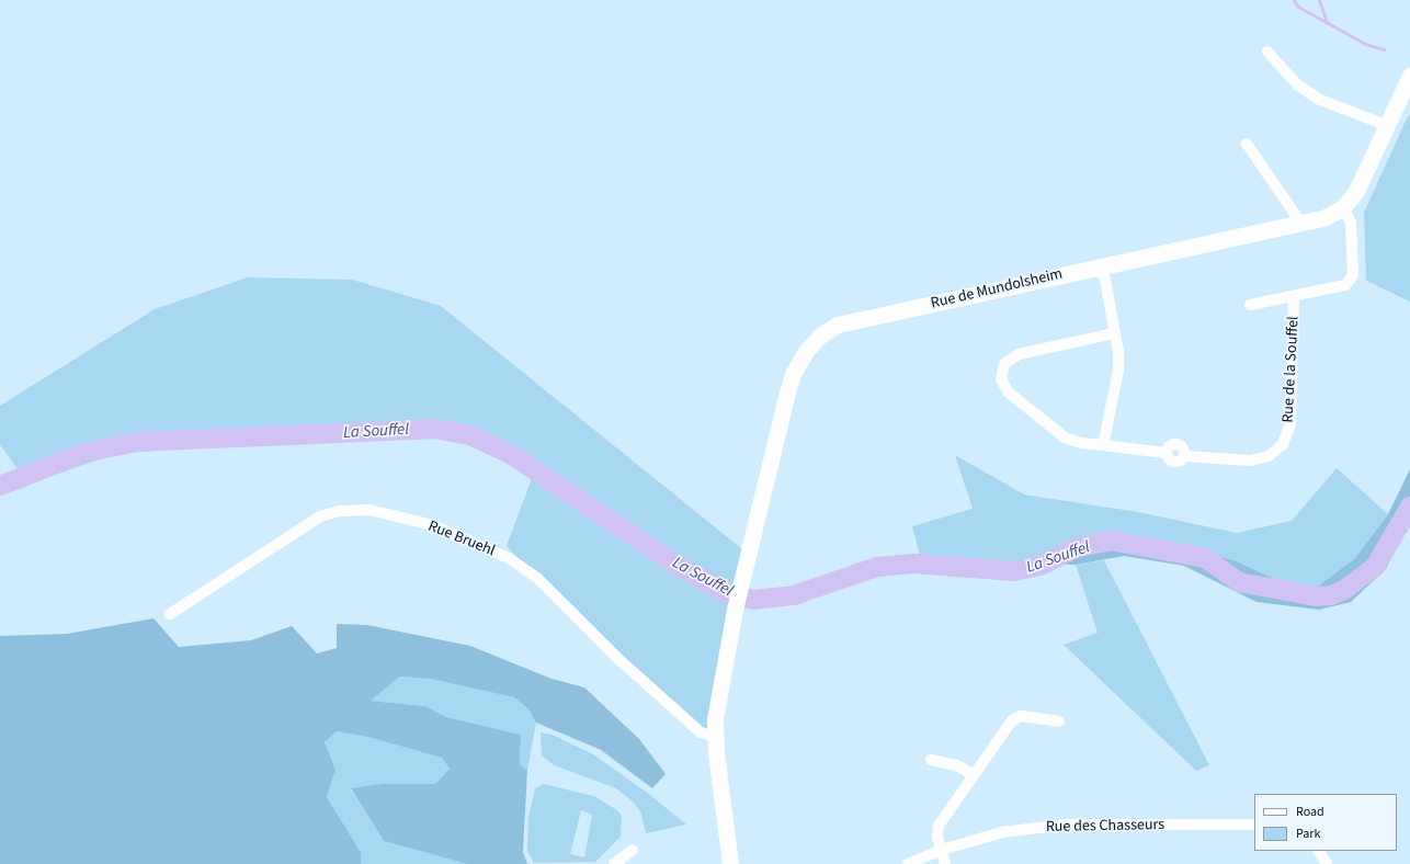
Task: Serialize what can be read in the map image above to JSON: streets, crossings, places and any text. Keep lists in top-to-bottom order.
{
  "streets": {
    "street": [
      "Rue de Mundolsheim",
      "Rue de la Souffel",
      "Rue Bruehl",
      "Rue des Chasseurs"
    ]
  },
  "crossings": [
    ["Rue de Mundolsheim", "Rue de la Souffel"],
    ["Rue de Mundolsheim", "Rue Bruehl"]
  ],
  "water": ["La Souffel"],
  "legend": ["Road", "Park"]
}
